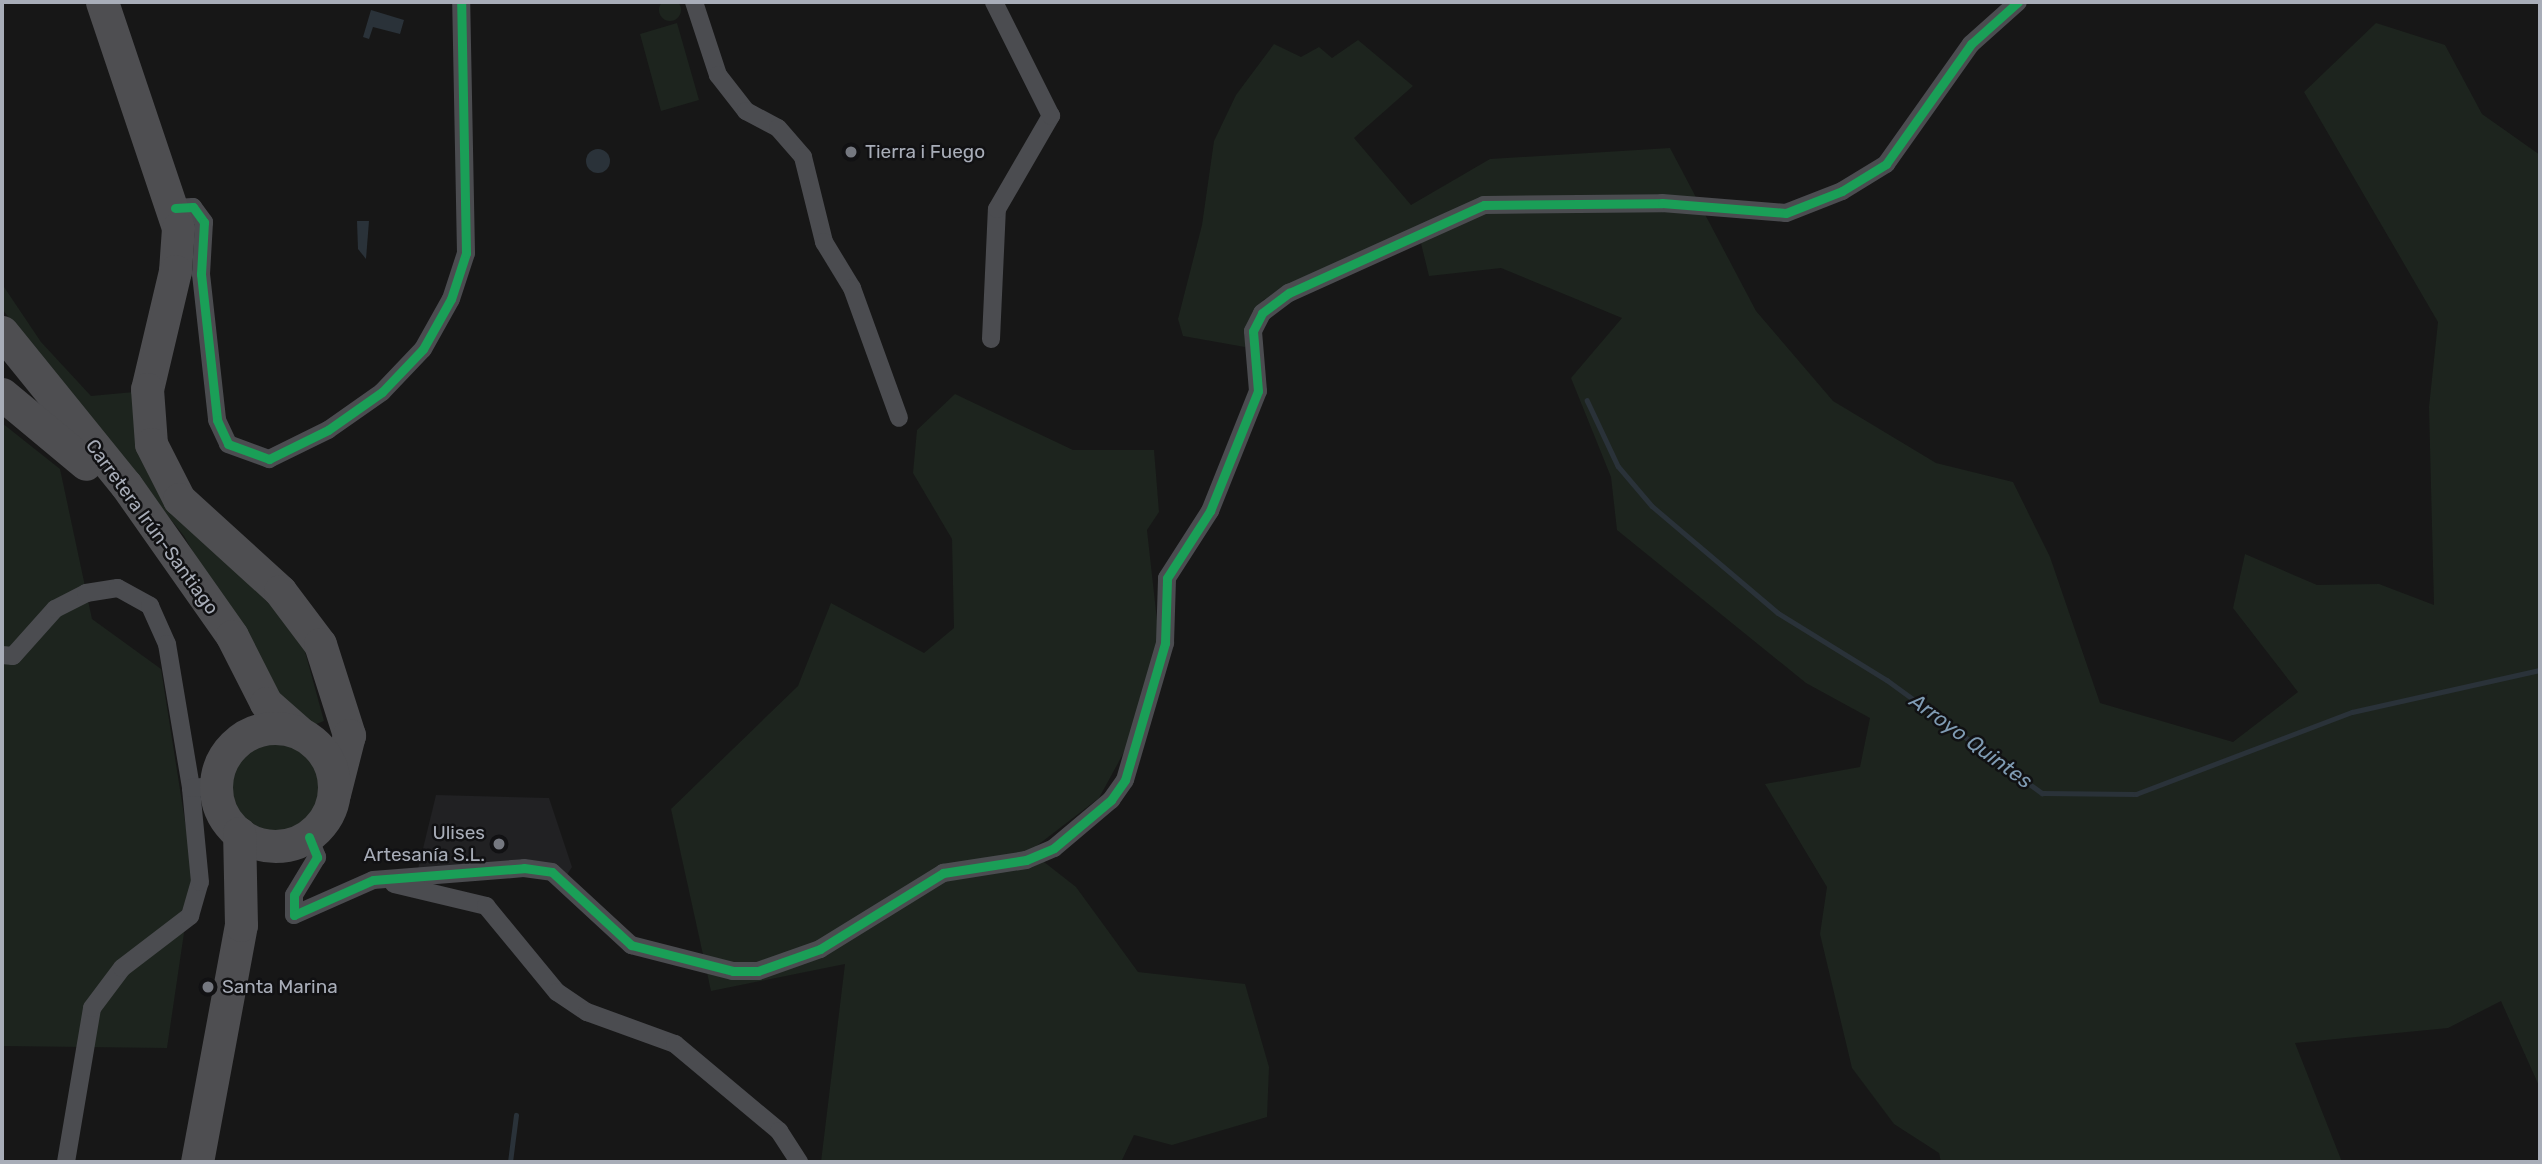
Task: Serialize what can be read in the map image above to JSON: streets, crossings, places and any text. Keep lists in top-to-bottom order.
{
  "streets": {
    "highway": ["Carretera Irún-Santiago"]
  },
  "water": ["Arroyo Quintes"],
  "places": ["Tierra i Fuego", "Ulises Artesanía S.L.", "Santa Marina"]
}
